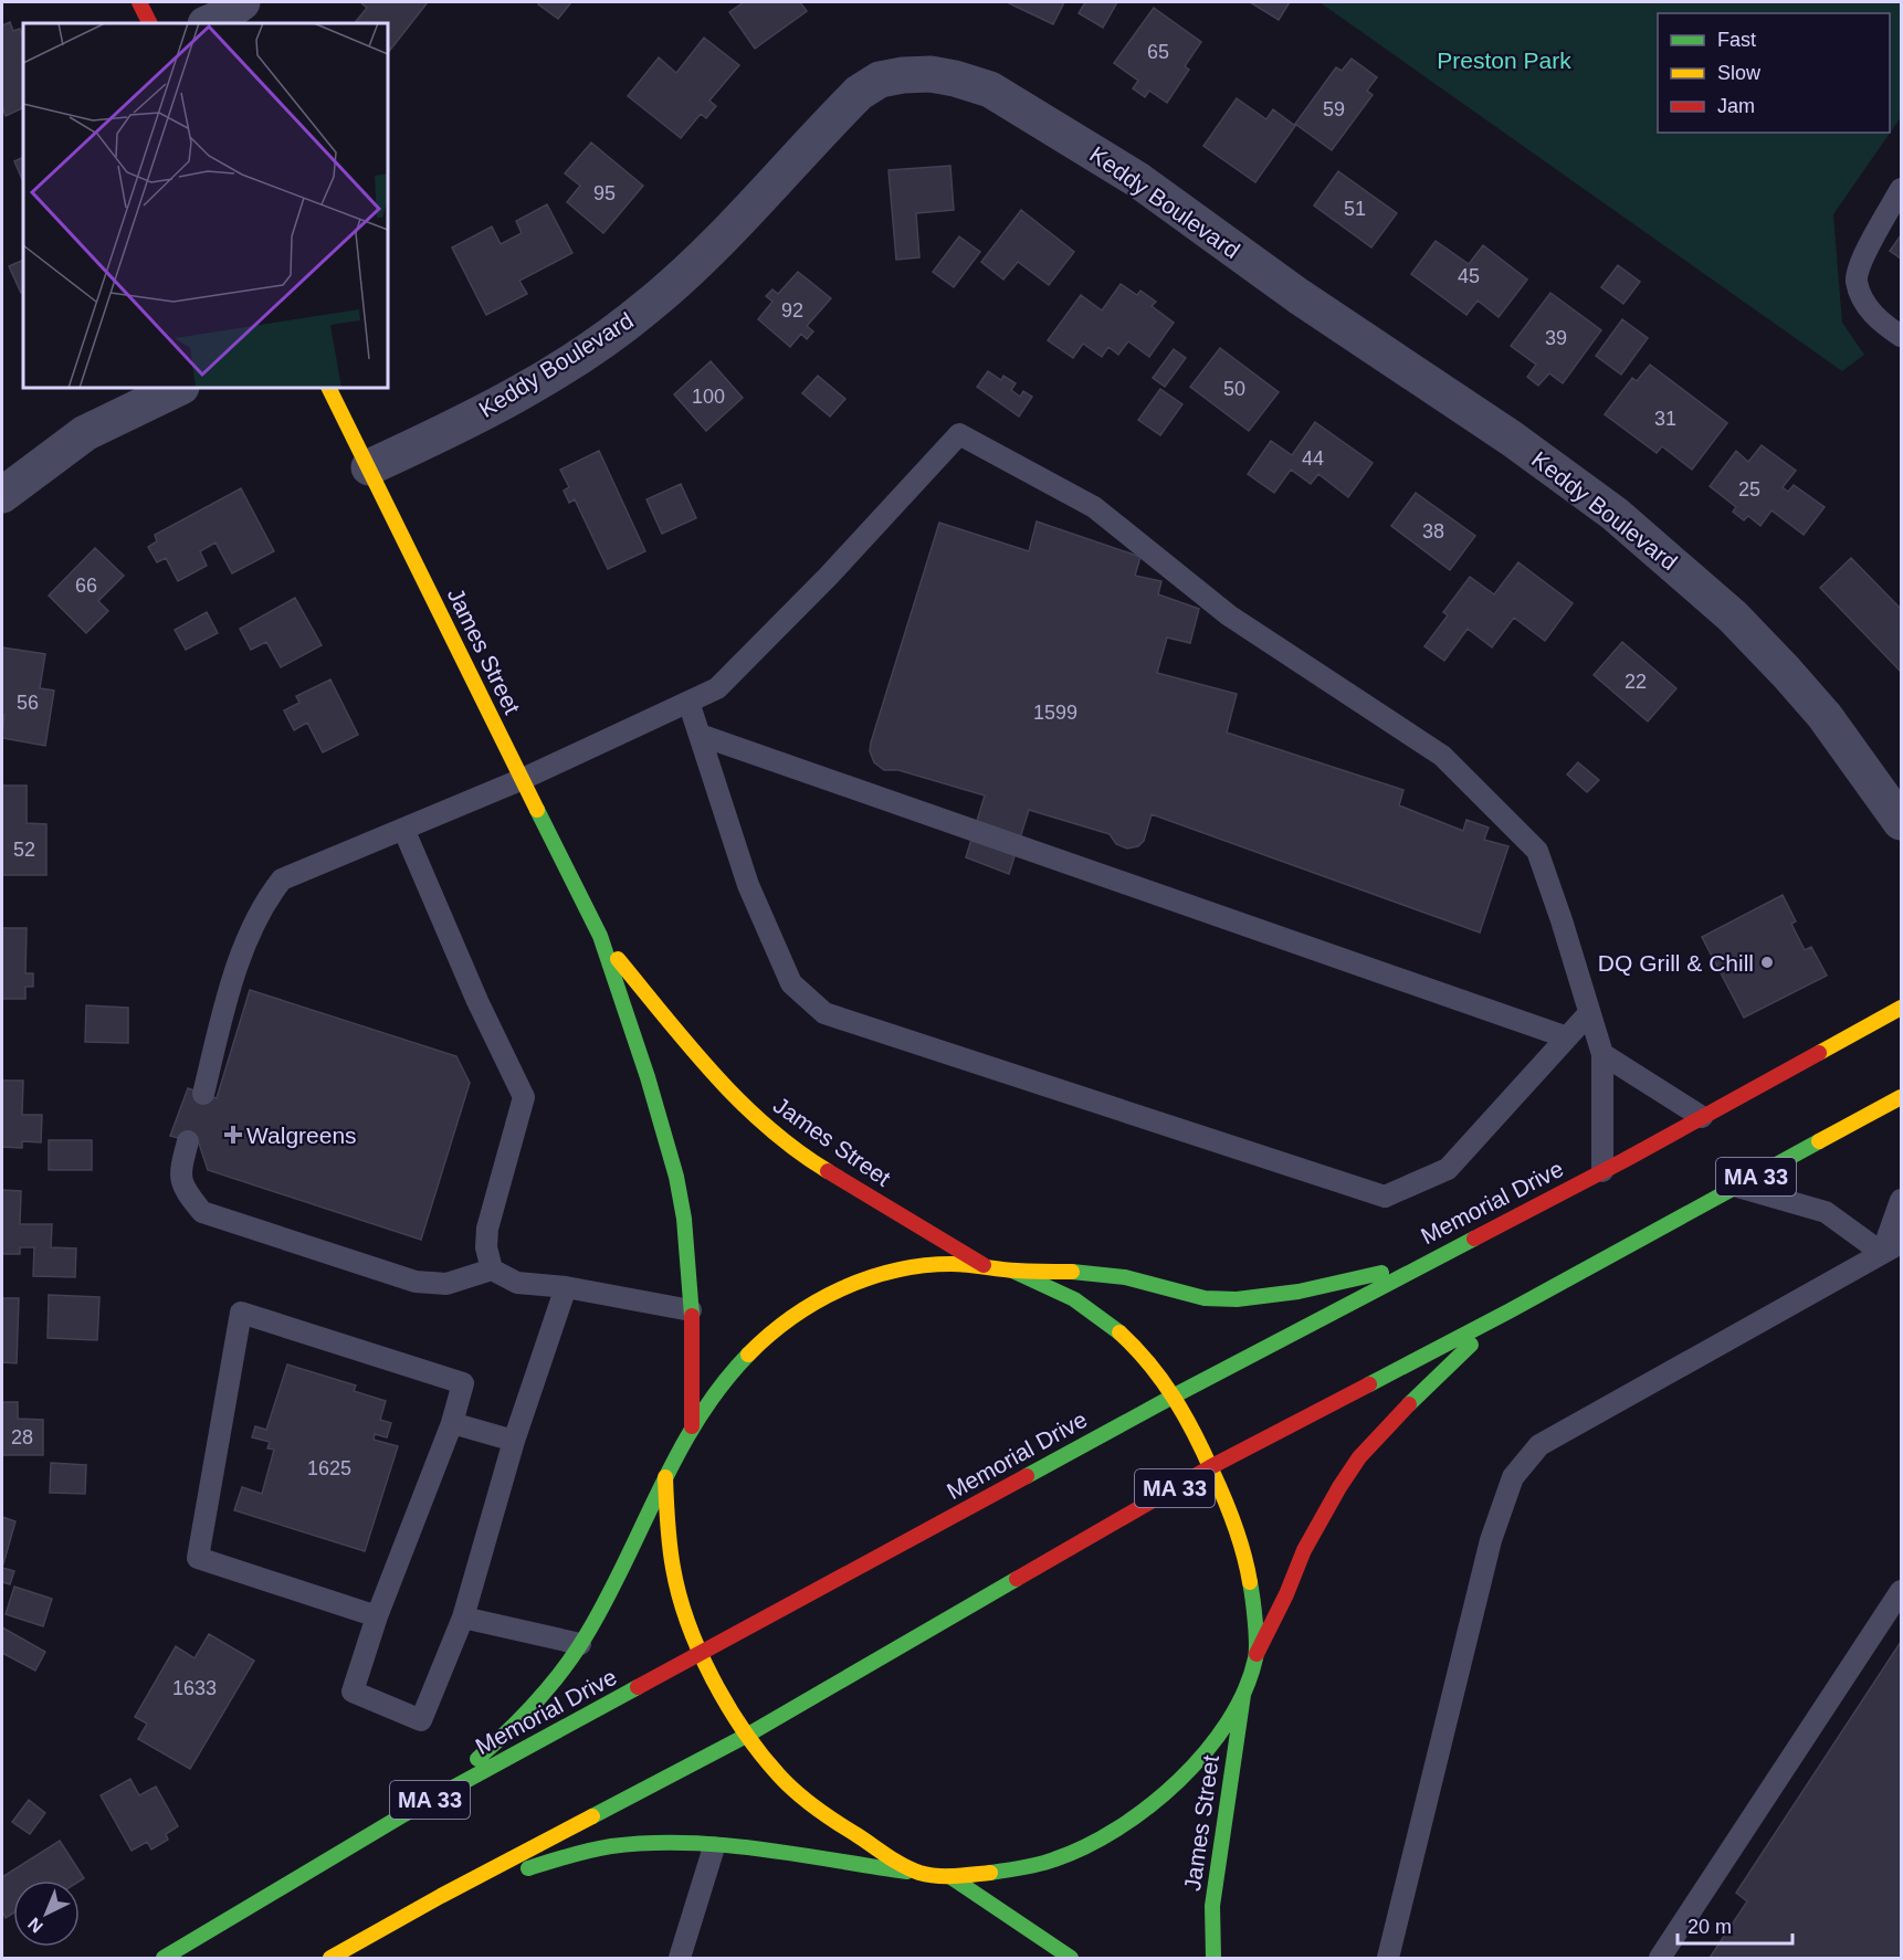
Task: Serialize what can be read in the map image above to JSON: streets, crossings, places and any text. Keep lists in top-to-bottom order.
{
  "streets": {
    "main road": ["James Street", "MA 33", "Memorial Drive"],
    "street": ["Keddy Boulevard"]
  },
  "crossings": [
    ["Keddy Boulevard", "James Street"]
  ],
  "parks": ["Preston Park"],
  "places": {
    "other": ["DQ Grill & Chill"],
    "health": ["Walgreens"]
  },
  "house_numbers": [
    "65",
    "59",
    "95",
    "51",
    "45",
    "92",
    "39",
    "50",
    "100",
    "31",
    "44",
    "25",
    "38",
    "66",
    "22",
    "56",
    "1599",
    "52",
    "28",
    "1625",
    "1633"
  ],
  "legend": ["Fast", "Slow", "Jam"],
  "scale_bar": "20 m",
  "north": "bottom left"
}
